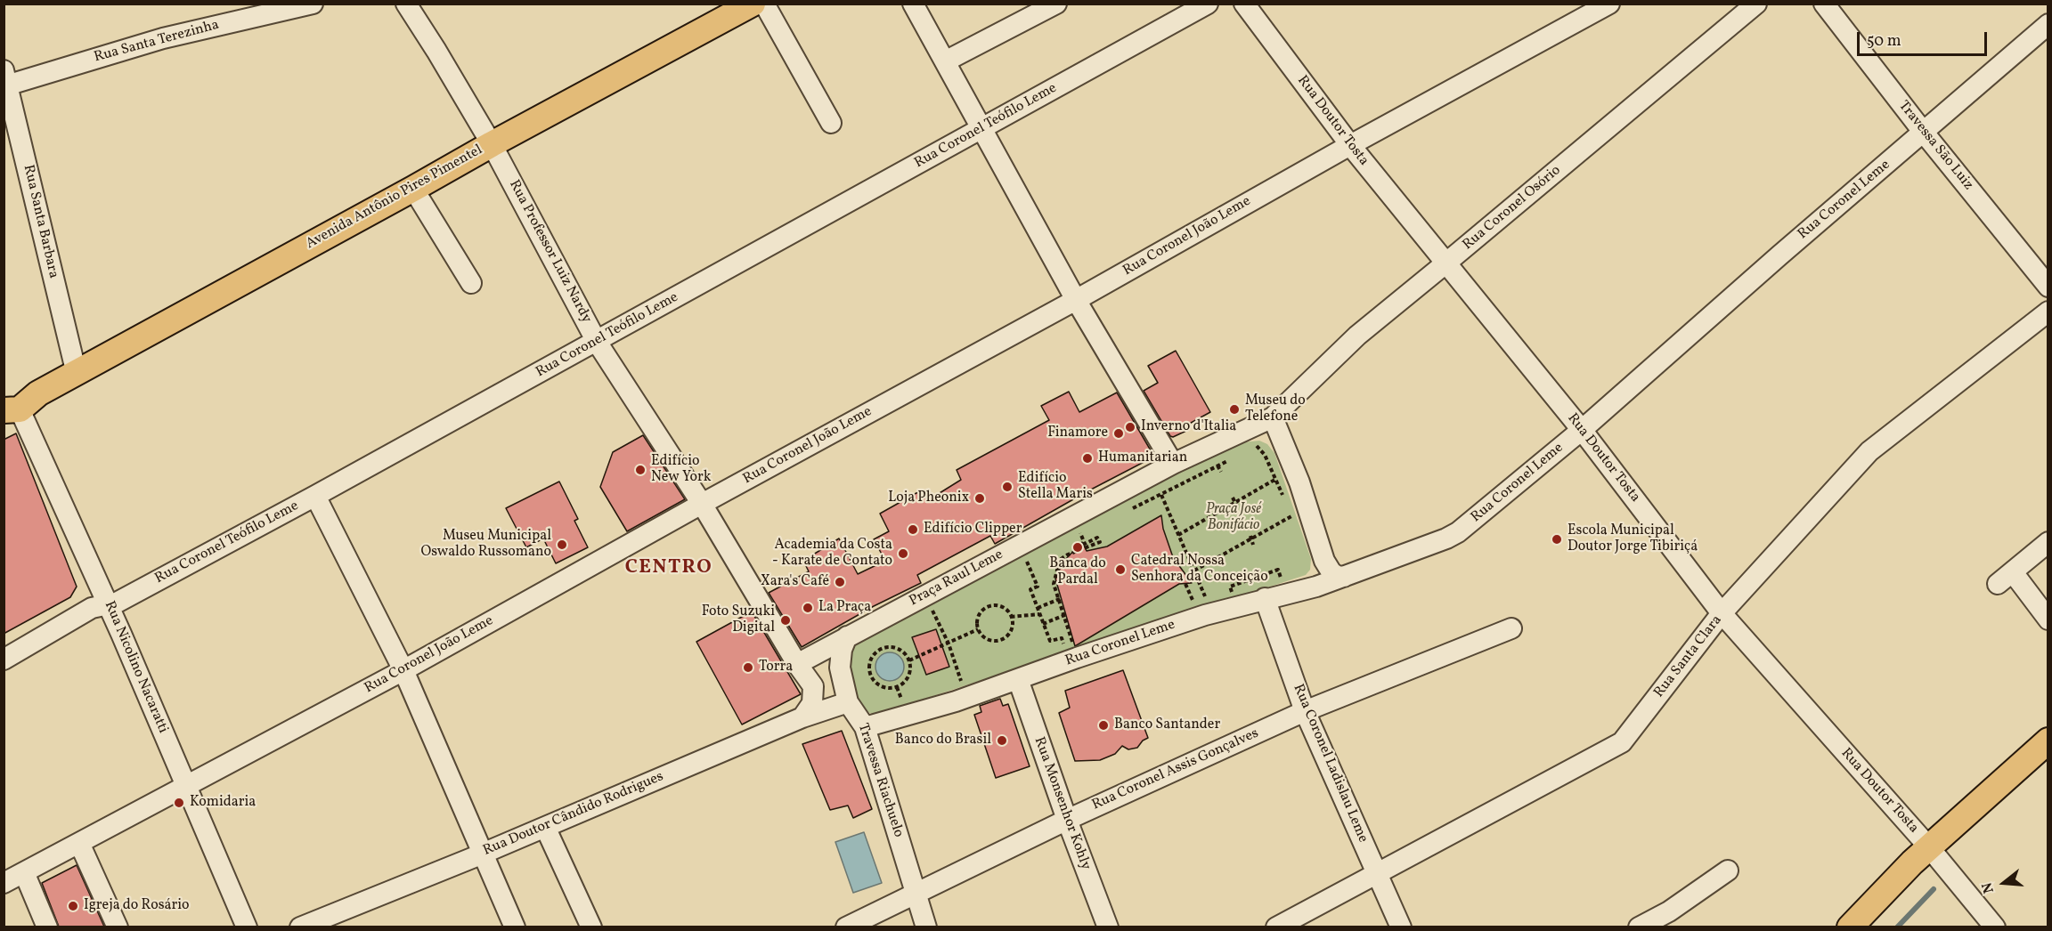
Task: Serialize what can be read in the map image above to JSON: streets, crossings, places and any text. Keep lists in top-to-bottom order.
{
  "streets": {
    "main road": ["Avenida Antônio Pires Pimentel"],
    "street": [
      "Rua Santa Terezinha",
      "Rua Doutor Tosta",
      "Rua Coronel Teófilo Leme",
      "Travessa São Luiz",
      "Rua Coronel Leme",
      "Rua Coronel Osório",
      "Rua Santa Barbara",
      "Rua Coronel João Leme",
      "Rua Professor Luiz Nardy",
      "Praça Raul Leme",
      "Rua Santa Clara",
      "Rua Nicolino Nacaratti",
      "Rua Coronel Ladislau Leme",
      "Rua Coronel Assis Gonçalves",
      "Travessa Riachuelo",
      "Rua Monsenhor Kohly",
      "Rua Doutor Cândido Rodrigues"
    ]
  },
  "crossings": [
    ["Rua Santa Terezinha", "Rua Santa Barbara"],
    ["Rua Doutor Tosta", "Rua Coronel Leme"],
    ["Rua Doutor Tosta", "Rua Coronel Osório"],
    ["Rua Doutor Tosta", "Rua Coronel João Leme"],
    ["Rua Doutor Tosta", "Rua Santa Clara"],
    ["Rua Coronel Teófilo Leme", "Rua Professor Luiz Nardy"],
    ["Rua Coronel Teófilo Leme", "Rua Nicolino Nacaratti"],
    ["Travessa São Luiz", "Rua Coronel Leme"],
    ["Avenida Antônio Pires Pimentel", "Rua Santa Barbara"],
    ["Avenida Antônio Pires Pimentel", "Rua Professor Luiz Nardy"],
    ["Avenida Antônio Pires Pimentel", "Rua Nicolino Nacaratti"],
    ["Rua Coronel Leme", "Rua Coronel Ladislau Leme"],
    ["Rua Coronel Leme", "Travessa Riachuelo"],
    ["Rua Coronel Leme", "Rua Monsenhor Kohly"],
    ["Rua Coronel João Leme", "Rua Professor Luiz Nardy"],
    ["Rua Coronel João Leme", "Rua Nicolino Nacaratti"],
    ["Rua Professor Luiz Nardy", "Praça Raul Leme"],
    ["Rua Professor Luiz Nardy", "Rua Doutor Cândido Rodrigues"],
    ["Praça Raul Leme", "Travessa Riachuelo"],
    ["Rua Santa Clara", "Rua Coronel Ladislau Leme"],
    ["Rua Coronel Ladislau Leme", "Rua Coronel Assis Gonçalves"],
    ["Rua Coronel Assis Gonçalves", "Travessa Riachuelo"],
    ["Rua Coronel Assis Gonçalves", "Rua Monsenhor Kohly"],
    ["Travessa Riachuelo", "Rua Doutor Cândido Rodrigues"]
  ],
  "districts": ["CENTRO"],
  "parks": ["Praça José Bonifácio"],
  "places": [
    "Museu do Telefone",
    "Inverno d'Italia",
    "Finamore",
    "Humanitarian",
    "Edifício New York",
    "Edifício Stella Maris",
    "Loja Pheonix",
    "Edifício Clipper",
    "Escola Municipal Doutor Jorge Tibiriçá",
    "Museu Municipal Oswaldo Russomano",
    "Banca do Pardal",
    "Academia da Costa - Karate de Contato",
    "Catedral Nossa Senhora da Conceição",
    "Xara's Café",
    "La Praça",
    "Foto Suzuki Digital",
    "Torra",
    "Banco Santander",
    "Banco do Brasil",
    "Komidaria",
    "Igreja do Rosário"
  ],
  "scale_bar": "50 m",
  "north": "left"
}
